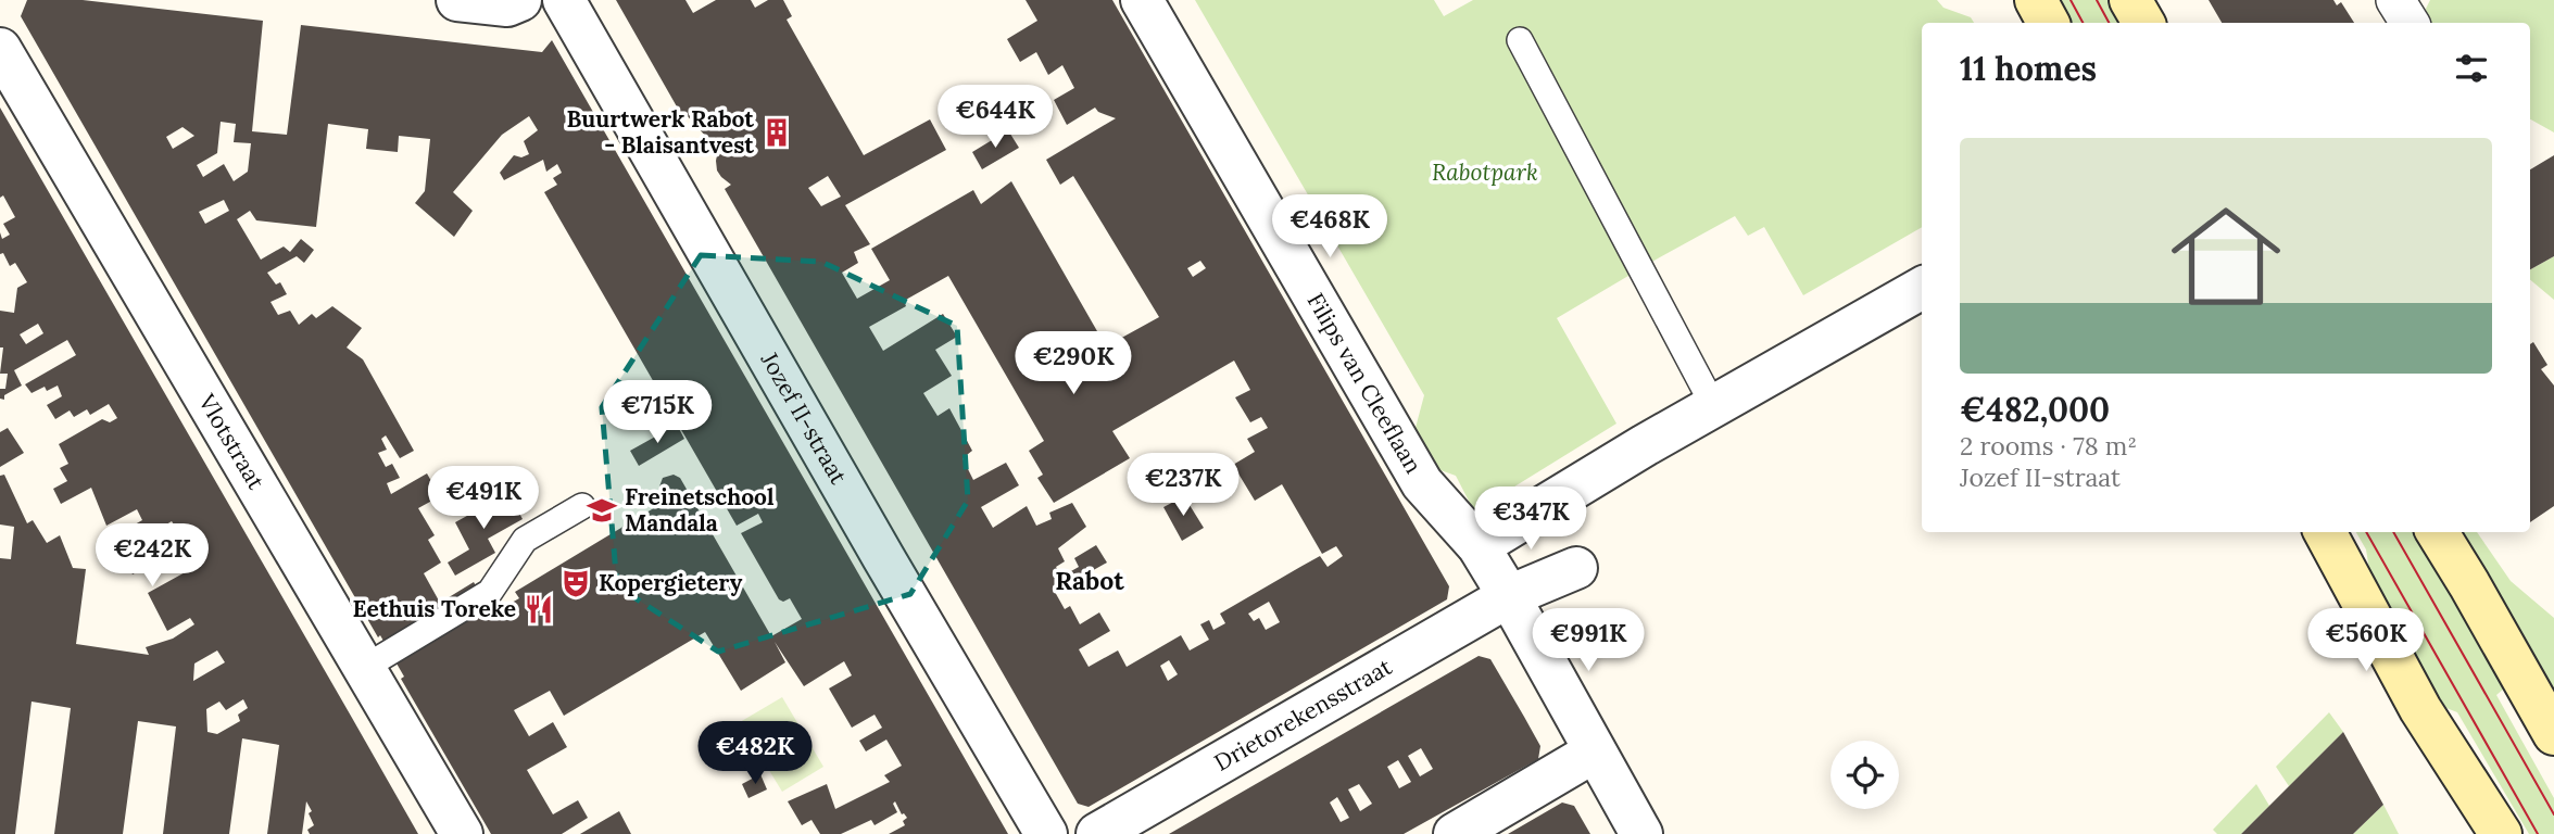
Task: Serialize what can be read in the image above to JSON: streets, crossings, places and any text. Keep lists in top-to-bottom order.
{
  "streets": {
    "street": [
      "Filips van Cleeflaan",
      "Jozef II-straat",
      "Vlotstraat",
      "Drietorekensstraat"
    ]
  },
  "crossings": [
    ["Filips van Cleeflaan", "Drietorekensstraat"]
  ],
  "districts": ["Rabot"],
  "parks": ["Rabotpark"],
  "places": {
    "building": ["Buurtwerk Rabot - Blaisantvest"],
    "school or university": ["Freinetschool Mandala"],
    "theatre": ["Kopergietery"],
    "restaurant": ["Eethuis Toreke"]
  },
  "page": {
    "heading": "11 homes",
    "price": [
      "€644K",
      "€468K",
      "€290K",
      "€715K",
      "€237K",
      "€491K",
      "€347K",
      "€242K",
      "€991K",
      "€560K",
      "€482K"
    ],
    "list": [
      {
        "name": "€482,000",
        "note": "2 rooms · 78 m² · Jozef II-straat"
      }
    ]
  }
}
